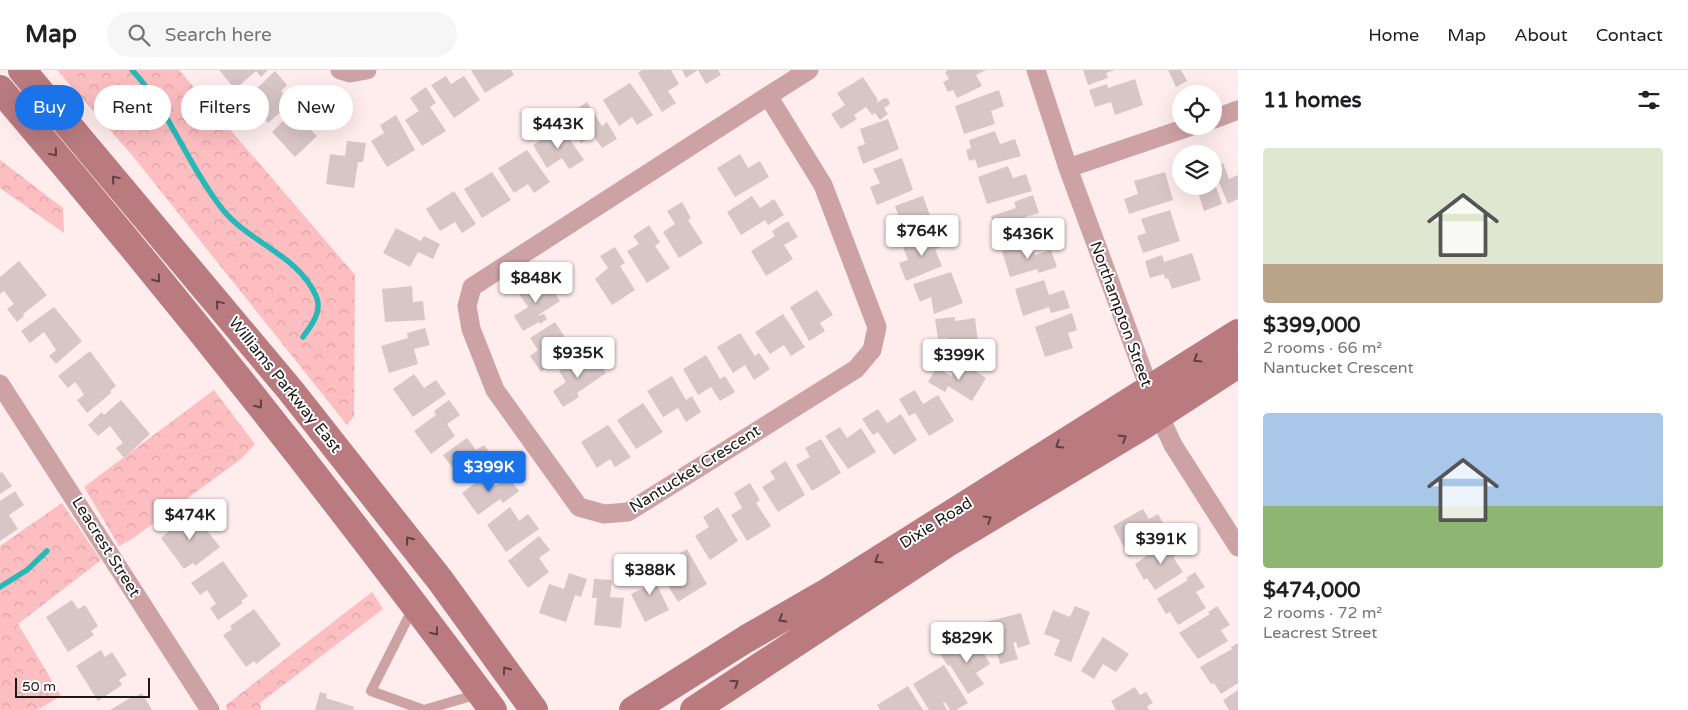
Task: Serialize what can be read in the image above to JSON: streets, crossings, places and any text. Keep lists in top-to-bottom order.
{
  "streets": {
    "main road": ["Williams Parkway East", "Dixie Road"],
    "street": ["Northampton Street", "Nantucket Crescent", "Leacrest Street"]
  },
  "crossings": [
    ["Northampton Street", "Dixie Road"]
  ],
  "scale_bar": "50 m",
  "page": {
    "header": "Map",
    "search": "Search here",
    "nav": [
      "Home",
      "Map",
      "About",
      "Contact"
    ],
    "heading": "11 homes",
    "chip": [
      "Buy",
      "Rent",
      "Filters",
      "New"
    ],
    "price": [
      "$443K",
      "$764K",
      "$436K",
      "$848K",
      "$935K",
      "$399K",
      "$399K",
      "$474K",
      "$391K",
      "$388K",
      "$829K"
    ],
    "list": [
      {
        "name": "$399,000",
        "note": "2 rooms · 66 m² · Nantucket Crescent"
      },
      {
        "name": "$474,000",
        "note": "2 rooms · 72 m² · Leacrest Street"
      }
    ],
    "scale": "50 m"
  }
}
